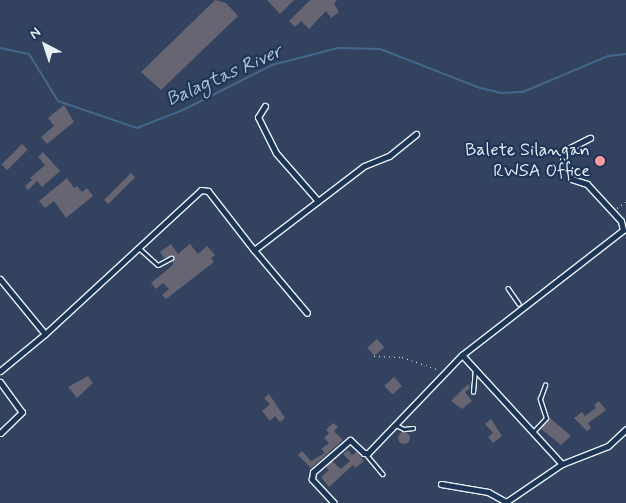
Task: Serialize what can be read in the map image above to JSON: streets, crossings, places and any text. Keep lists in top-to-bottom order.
{
  "water": ["Balagtas River"],
  "places": ["Balete Silangan RWSA Office"],
  "north": "top left"
}
